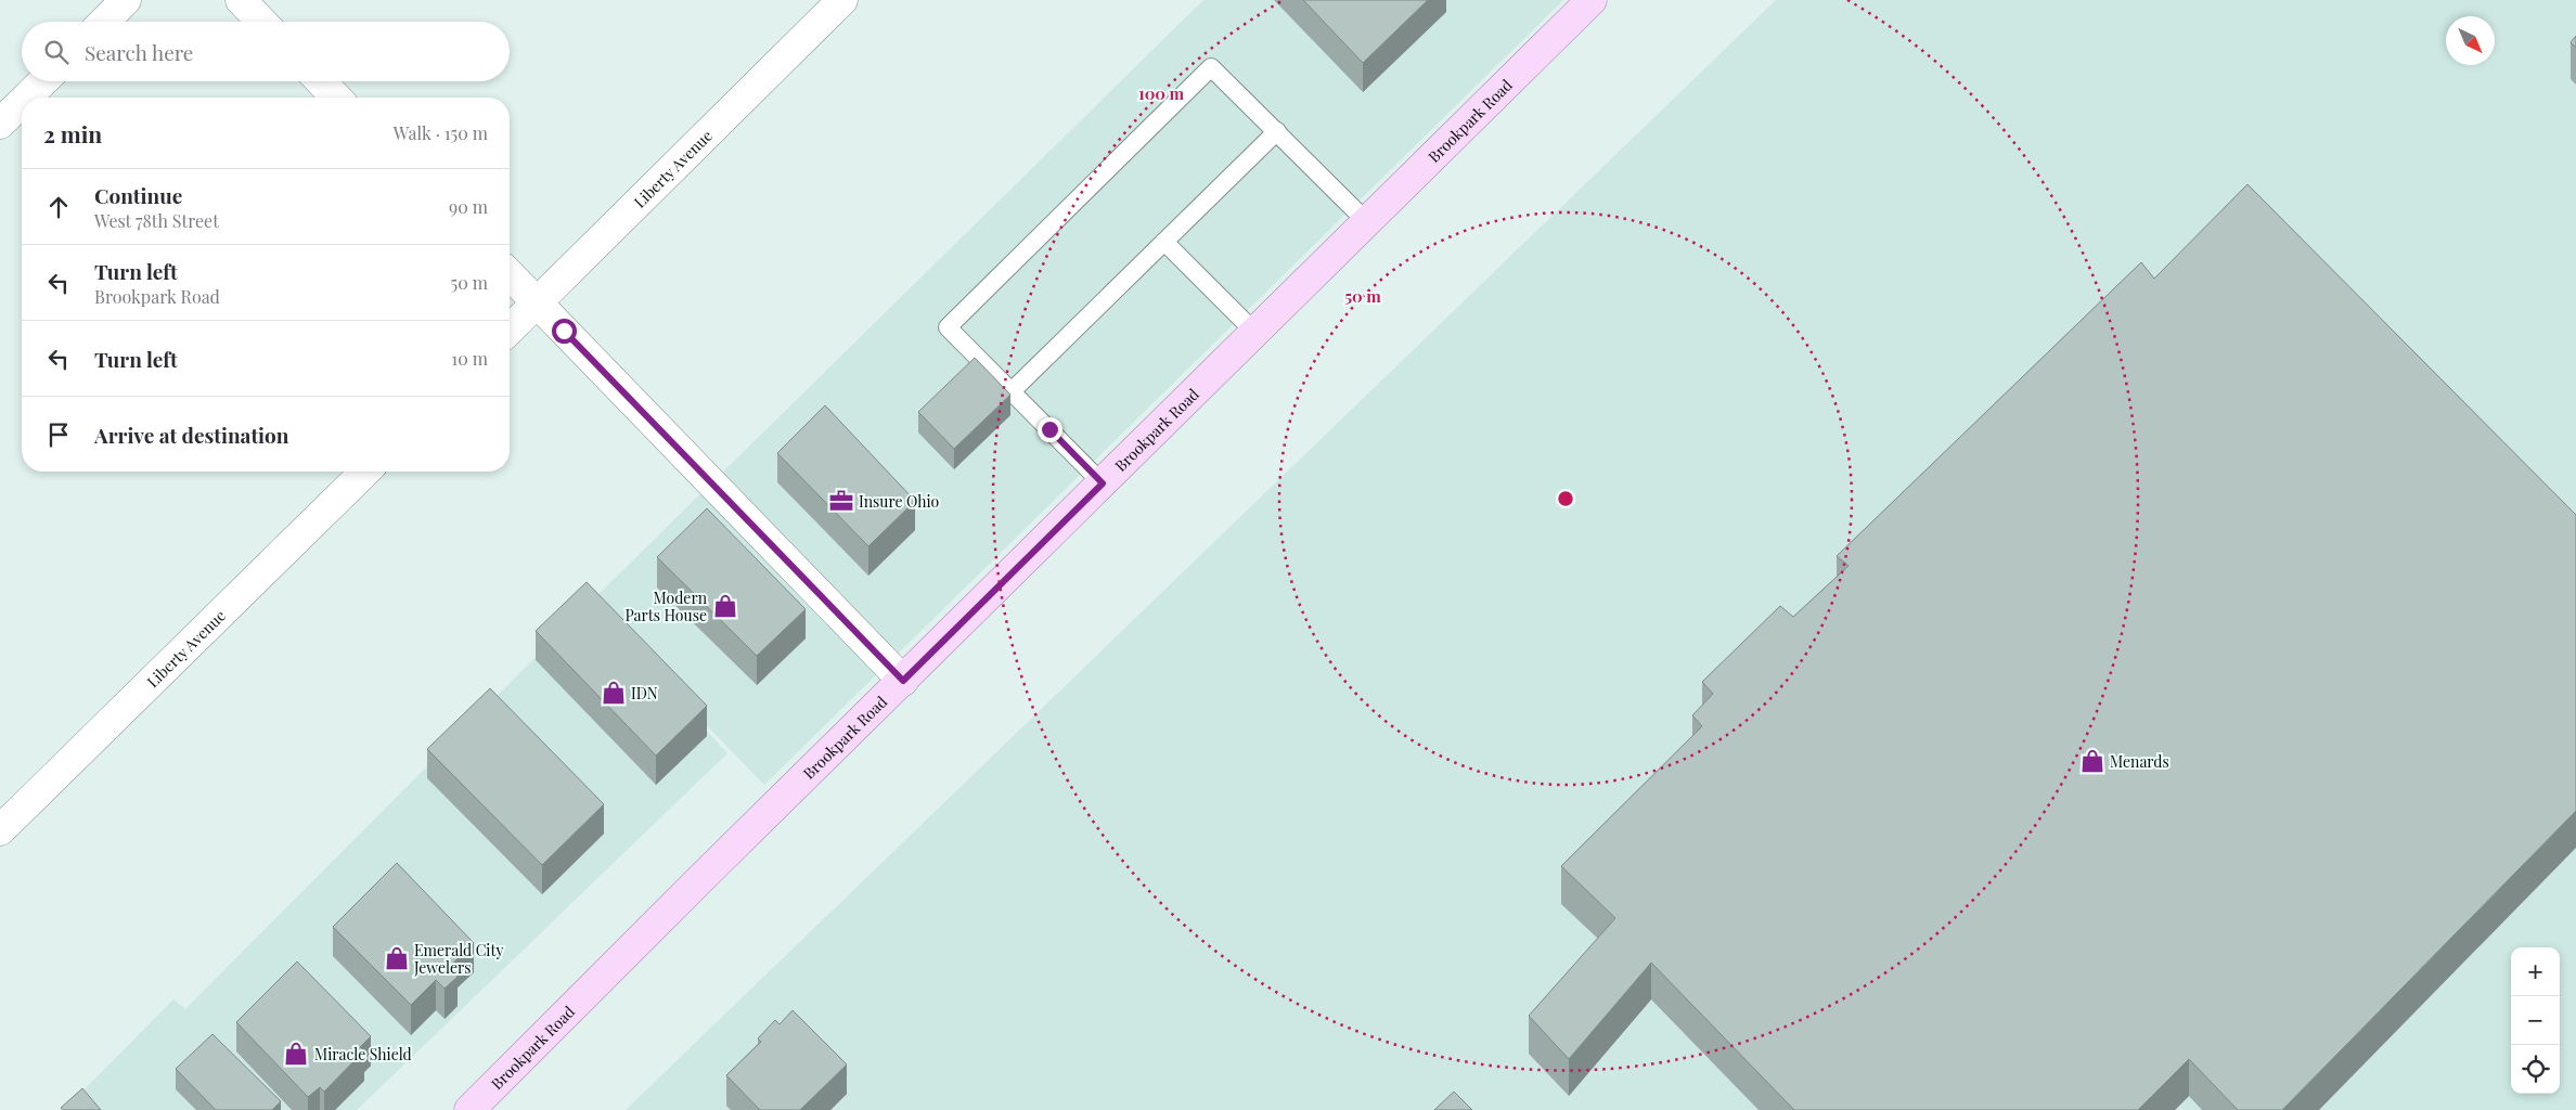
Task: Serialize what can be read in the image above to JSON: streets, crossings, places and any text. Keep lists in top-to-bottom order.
{
  "streets": {
    "main road": ["Brookpark Road"],
    "street": ["Liberty Avenue"]
  },
  "places": {
    "office": ["Insure Ohio"],
    "shop": [
      "Modern Parts House",
      "IDN",
      "Menards",
      "Emerald City Jewelers",
      "Miracle Shield"
    ]
  },
  "north": "bottom right",
  "page": {
    "search": "Search here",
    "heading": ["2 min", "Walk · 150 m"],
    "list": [
      ["Continue", "West 78th Street", "90 m"],
      ["Turn left", "Brookpark Road", "50 m"],
      ["Turn left", "10 m"],
      "Arrive at destination"
    ],
    "map_buttons": ["+", "−"]
  },
  "rings": ["100 m", "50 m"]
}
